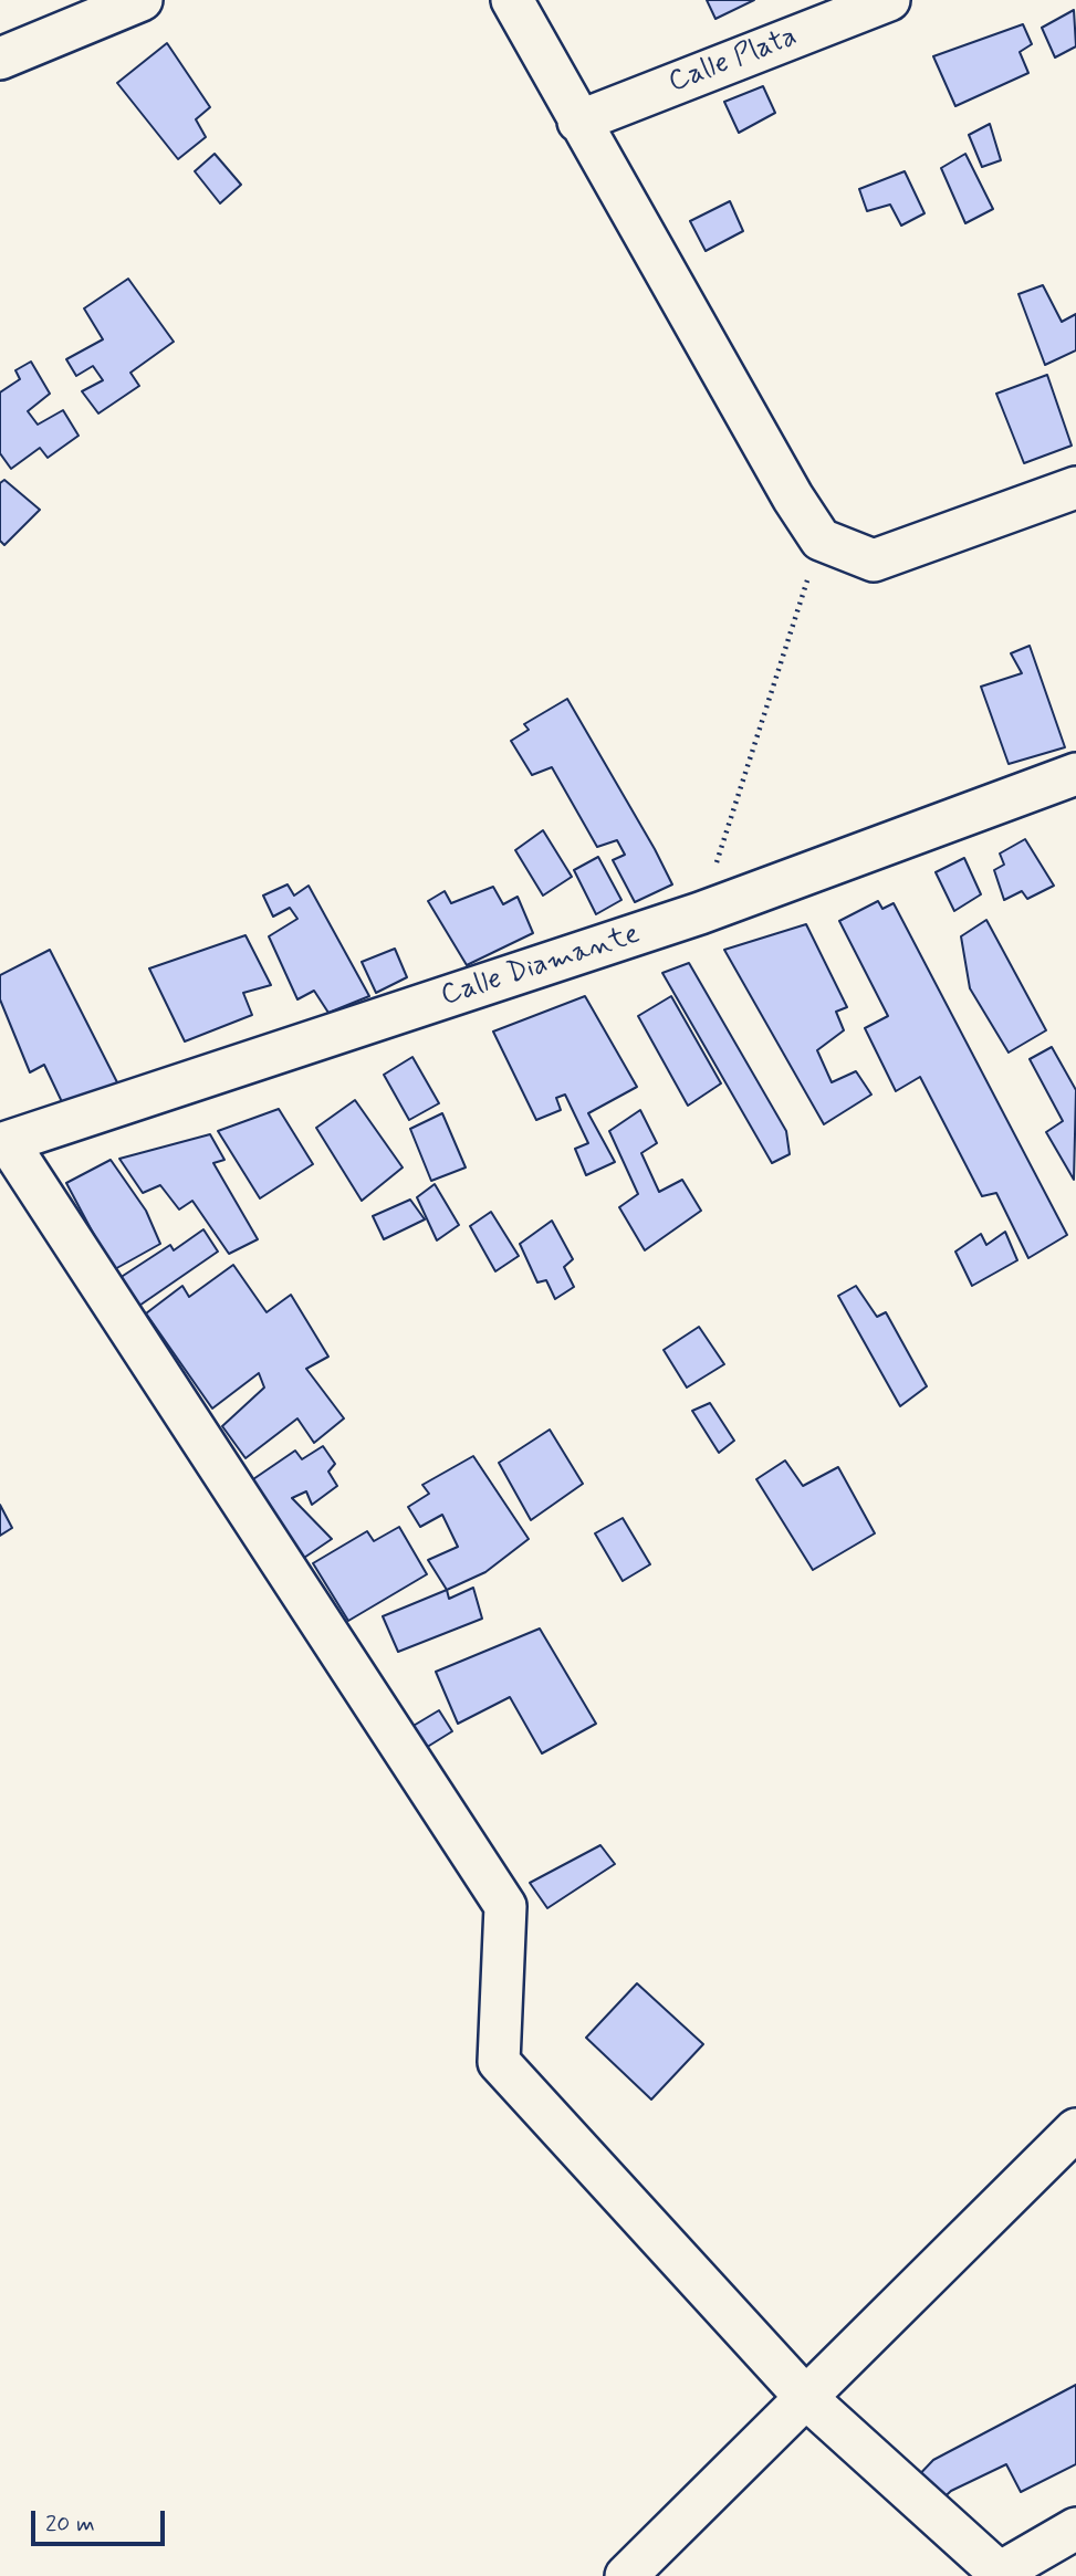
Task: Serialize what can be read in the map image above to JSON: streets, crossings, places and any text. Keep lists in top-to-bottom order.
{
  "streets": {
    "street": ["Calle Plata", "Calle Diamante"]
  },
  "scale_bar": "20 m"
}
